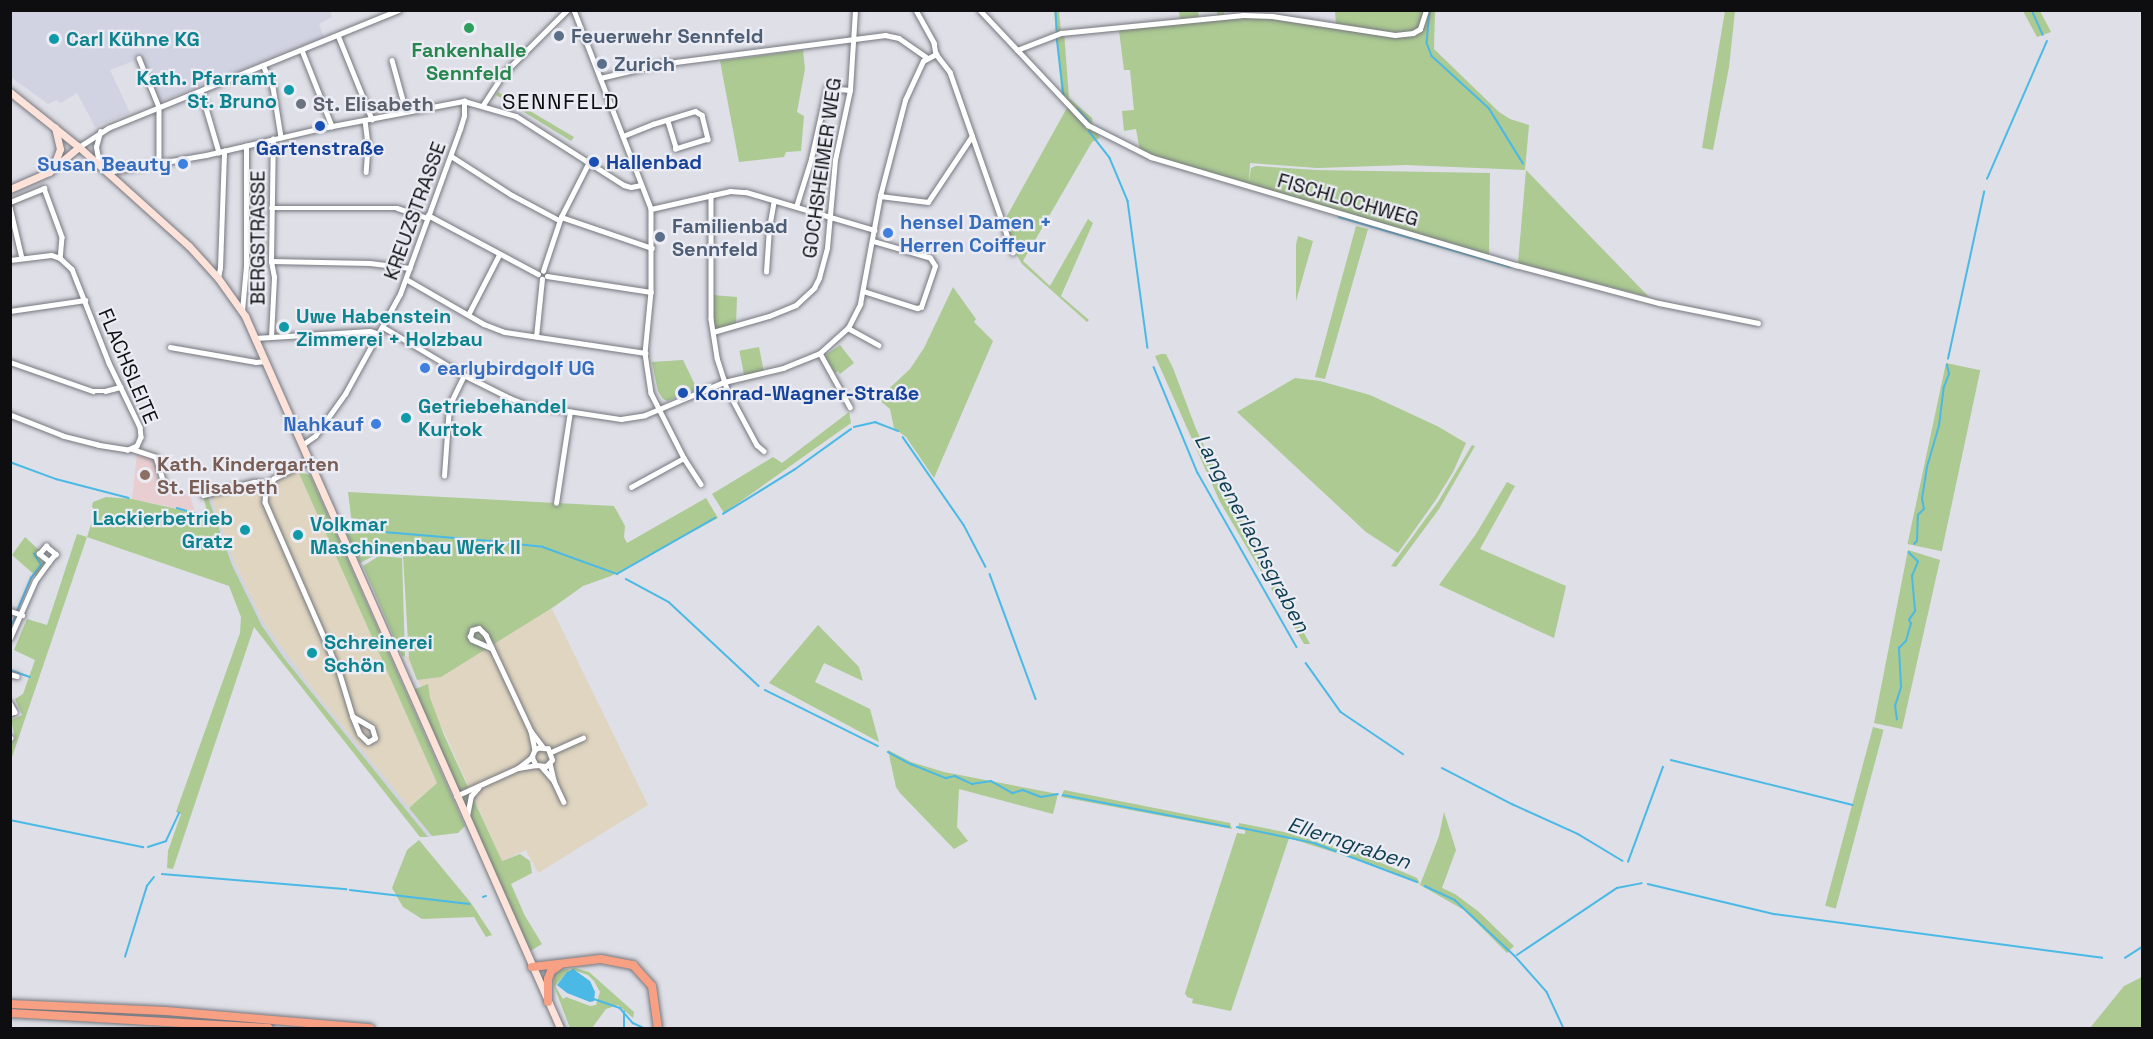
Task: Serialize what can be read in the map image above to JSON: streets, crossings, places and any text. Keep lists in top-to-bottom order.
{
  "streets": {
    "street": [
      "GOCHSHEIMER WEG",
      "FISCHLOCHWEG",
      "KREUZSTRASSE",
      "BERGSTRASSE",
      "FLACHSLEITE"
    ]
  },
  "districts": ["SENNFELD"],
  "water": ["Langenerlachsgraben", "Ellerngraben"],
  "places": [
    "Fankenhalle Sennfeld",
    "Feuerwehr Sennfeld",
    "Carl Kühne KG",
    "Zurich",
    "Kath. Pfarramt St. Bruno",
    "St. Elisabeth",
    "Gartenstraße",
    "Hallenbad",
    "Susan Beauty",
    "hensel Damen + Herren Coiffeur",
    "Familienbad Sennfeld",
    "Uwe Habenstein Zimmerei + Holzbau",
    "earlybirdgolf UG",
    "Konrad-Wagner-Straße",
    "Getriebehandel Kurtok",
    "Nahkauf",
    "Kath. Kindergarten St. Elisabeth",
    "Lackierbetrieb Gratz",
    "Volkmar Maschinenbau Werk II",
    "Schreinerei Schön"
  ]
}
